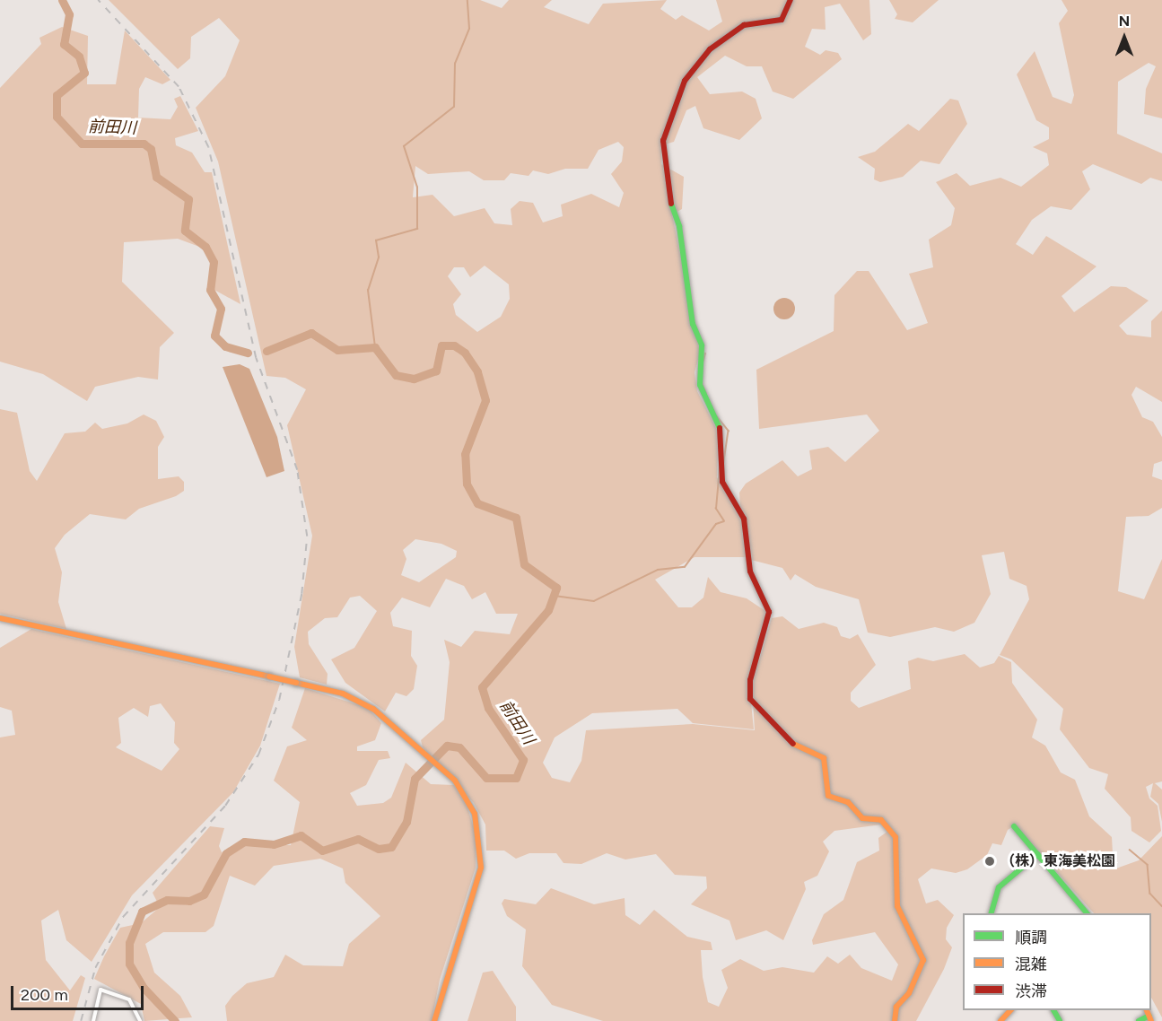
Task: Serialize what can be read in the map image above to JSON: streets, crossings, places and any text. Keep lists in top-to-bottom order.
{
  "water": ["前田川"],
  "places": ["（株）東海美松園"],
  "legend": ["順調", "混雑", "渋滞"],
  "scale_bar": "200 m",
  "north": "top"
}
